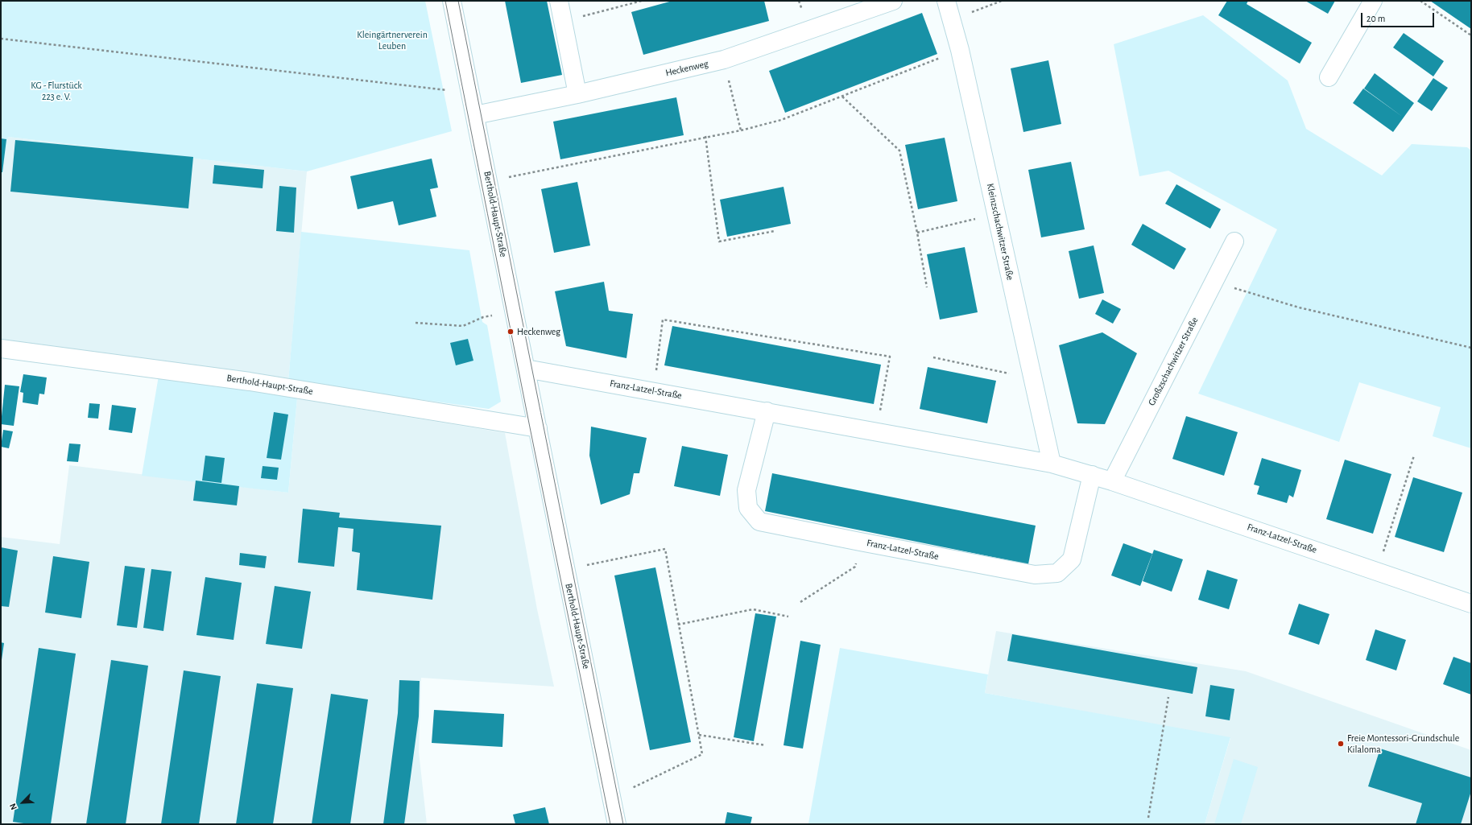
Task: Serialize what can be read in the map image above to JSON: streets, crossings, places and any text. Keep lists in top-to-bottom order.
{
  "streets": {
    "street": [
      "Heckenweg",
      "Berthold-Haupt-Straße",
      "Kleinzschachwitzer Straße",
      "Großzschachwitzer Straße",
      "Franz-Latzel-Straße"
    ]
  },
  "crossings": [
    ["Heckenweg", "Berthold-Haupt-Straße"],
    ["Berthold-Haupt-Straße", "Franz-Latzel-Straße"],
    ["Kleinzschachwitzer Straße", "Franz-Latzel-Straße"],
    ["Großzschachwitzer Straße", "Franz-Latzel-Straße"]
  ],
  "parks": ["Kleingärtnerverein Leuben", "KG - Flurstück 223 e. V."],
  "places": ["Heckenweg", "Freie Montessori-Grundschule Kilaloma"],
  "scale_bar": "20 m",
  "north": "bottom left"
}
